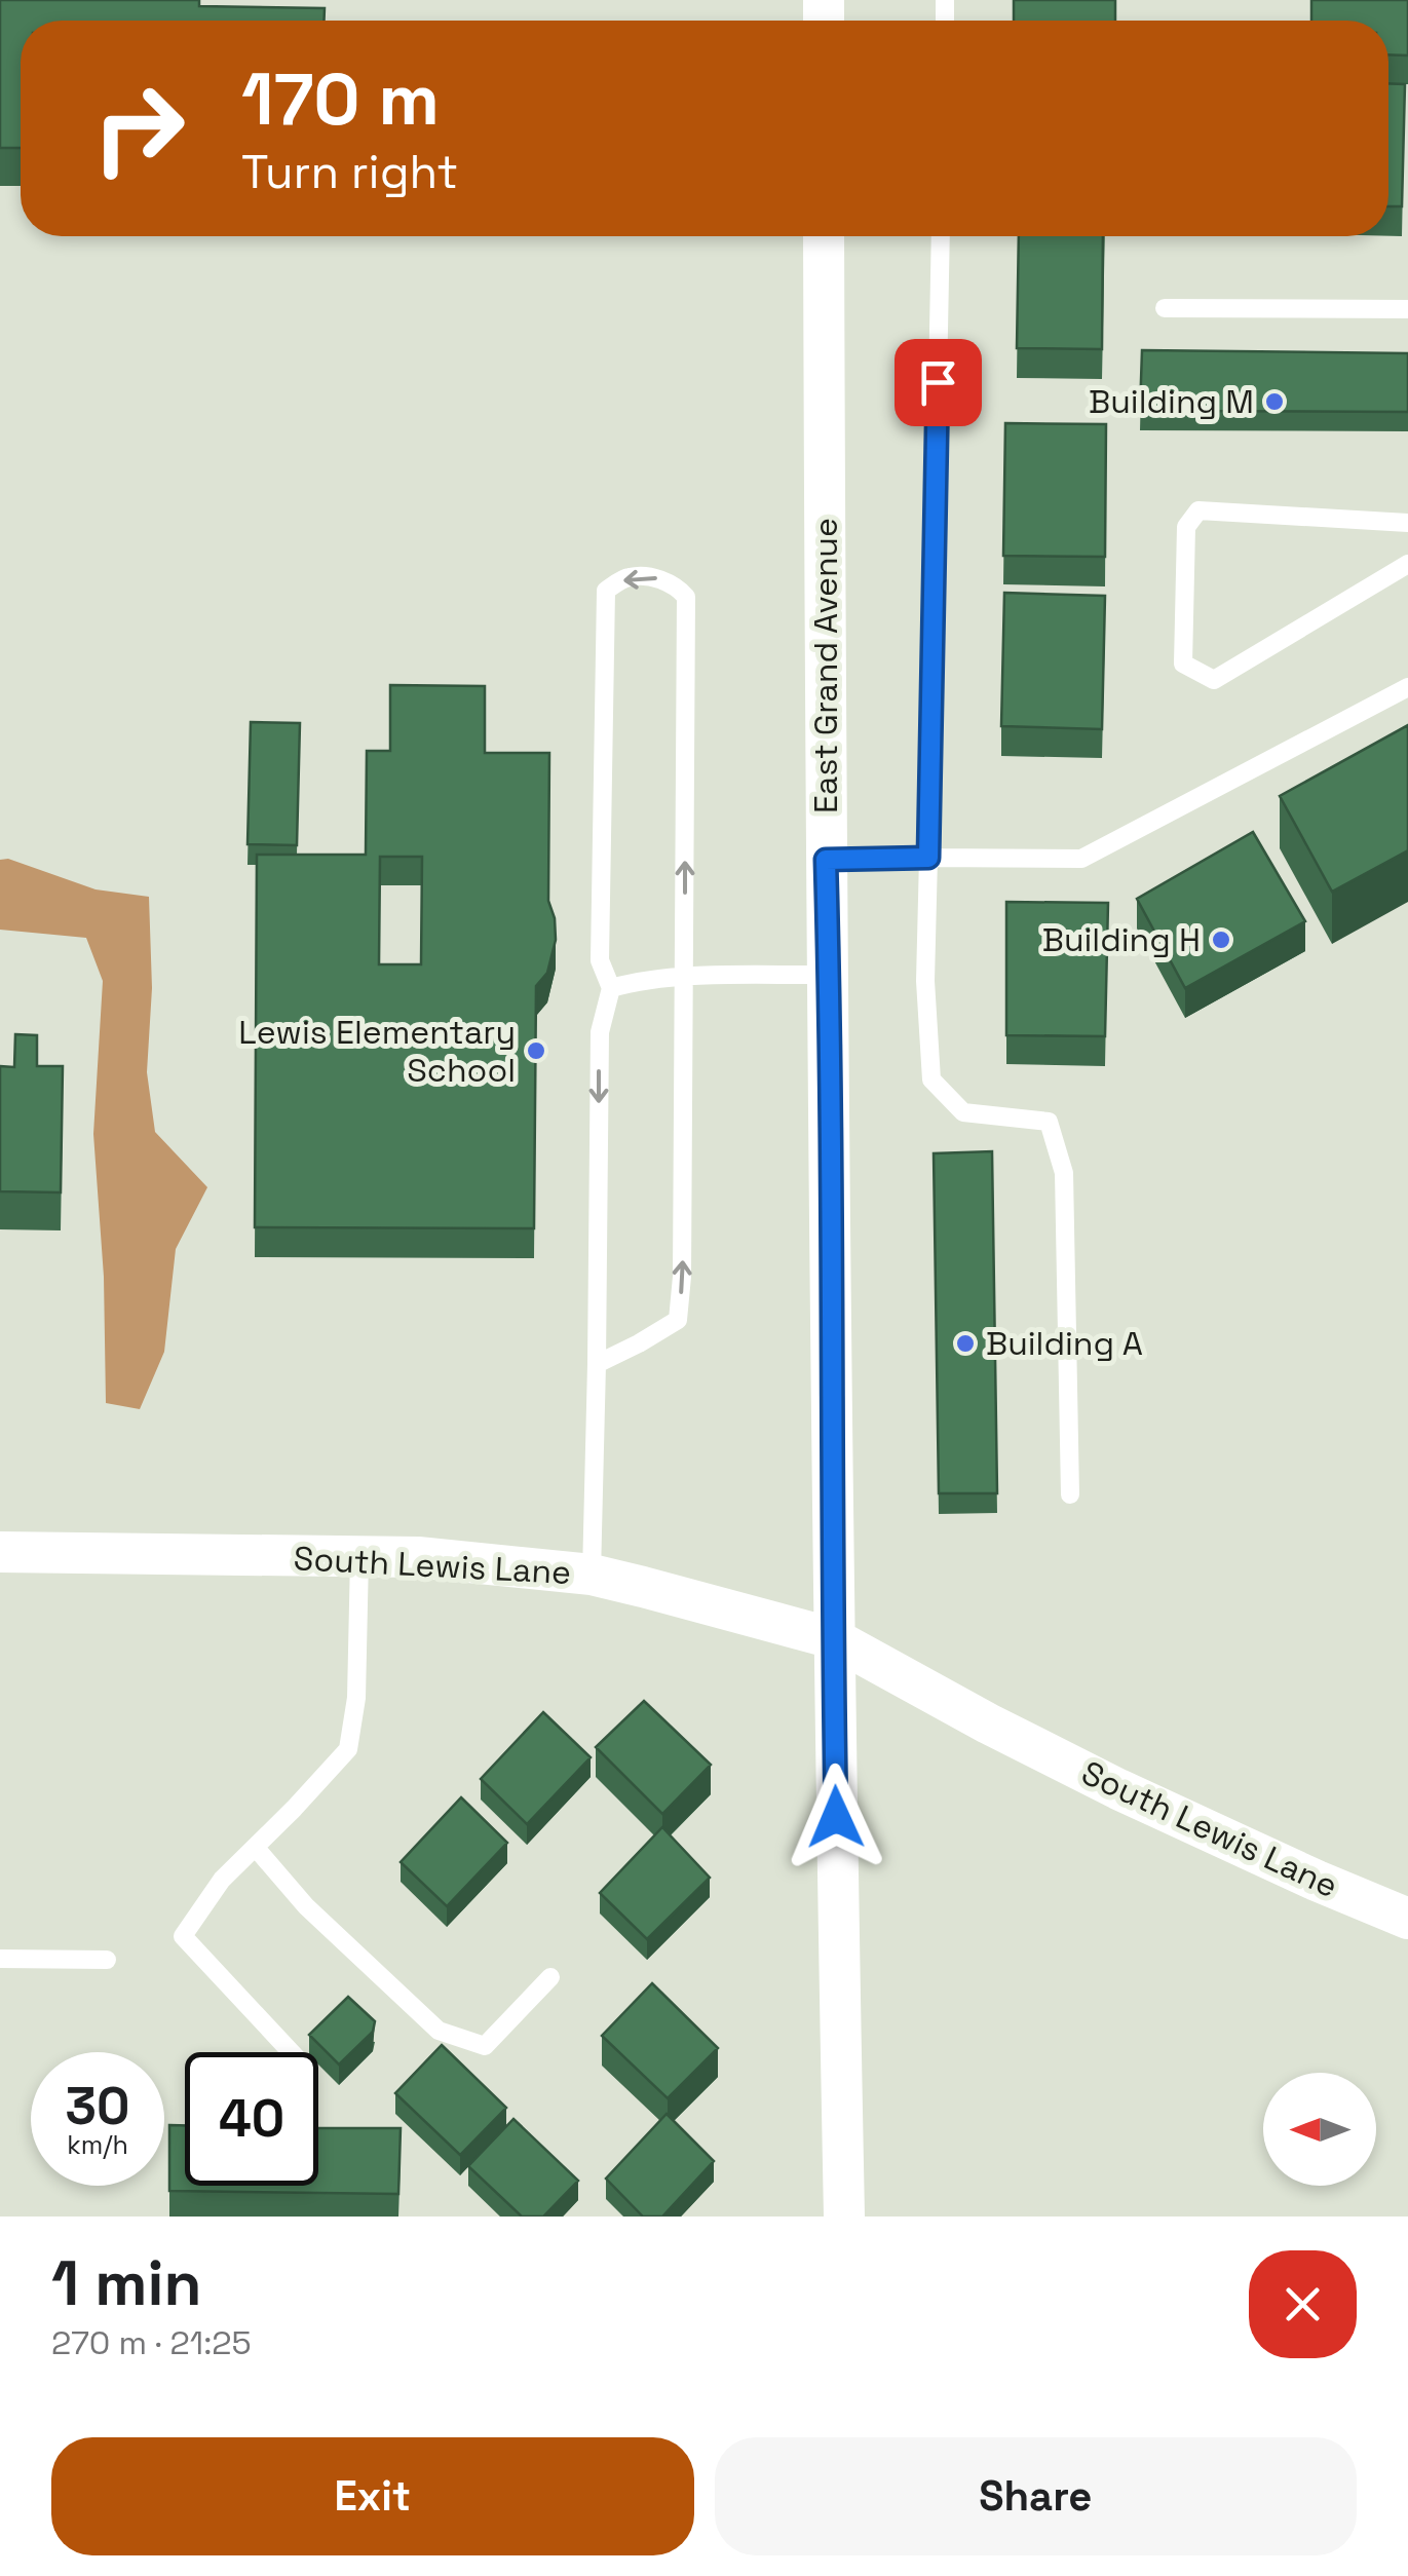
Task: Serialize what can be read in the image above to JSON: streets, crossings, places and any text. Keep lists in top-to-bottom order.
{
  "streets": {
    "street": ["East Grand Avenue", "South Lewis Lane"]
  },
  "crossings": [
    ["East Grand Avenue", "South Lewis Lane"]
  ],
  "places": [
    "Building M",
    "Building H",
    "Lewis Elementary School",
    "Building A"
  ],
  "north": "left",
  "page": {
    "turn": ["170 m", "Turn right"],
    "speed": "30 km/h",
    "limit": "40",
    "heading": ["1 min", "270 m · 21:25"],
    "buttons": ["Exit", "Share"]
  }
}
